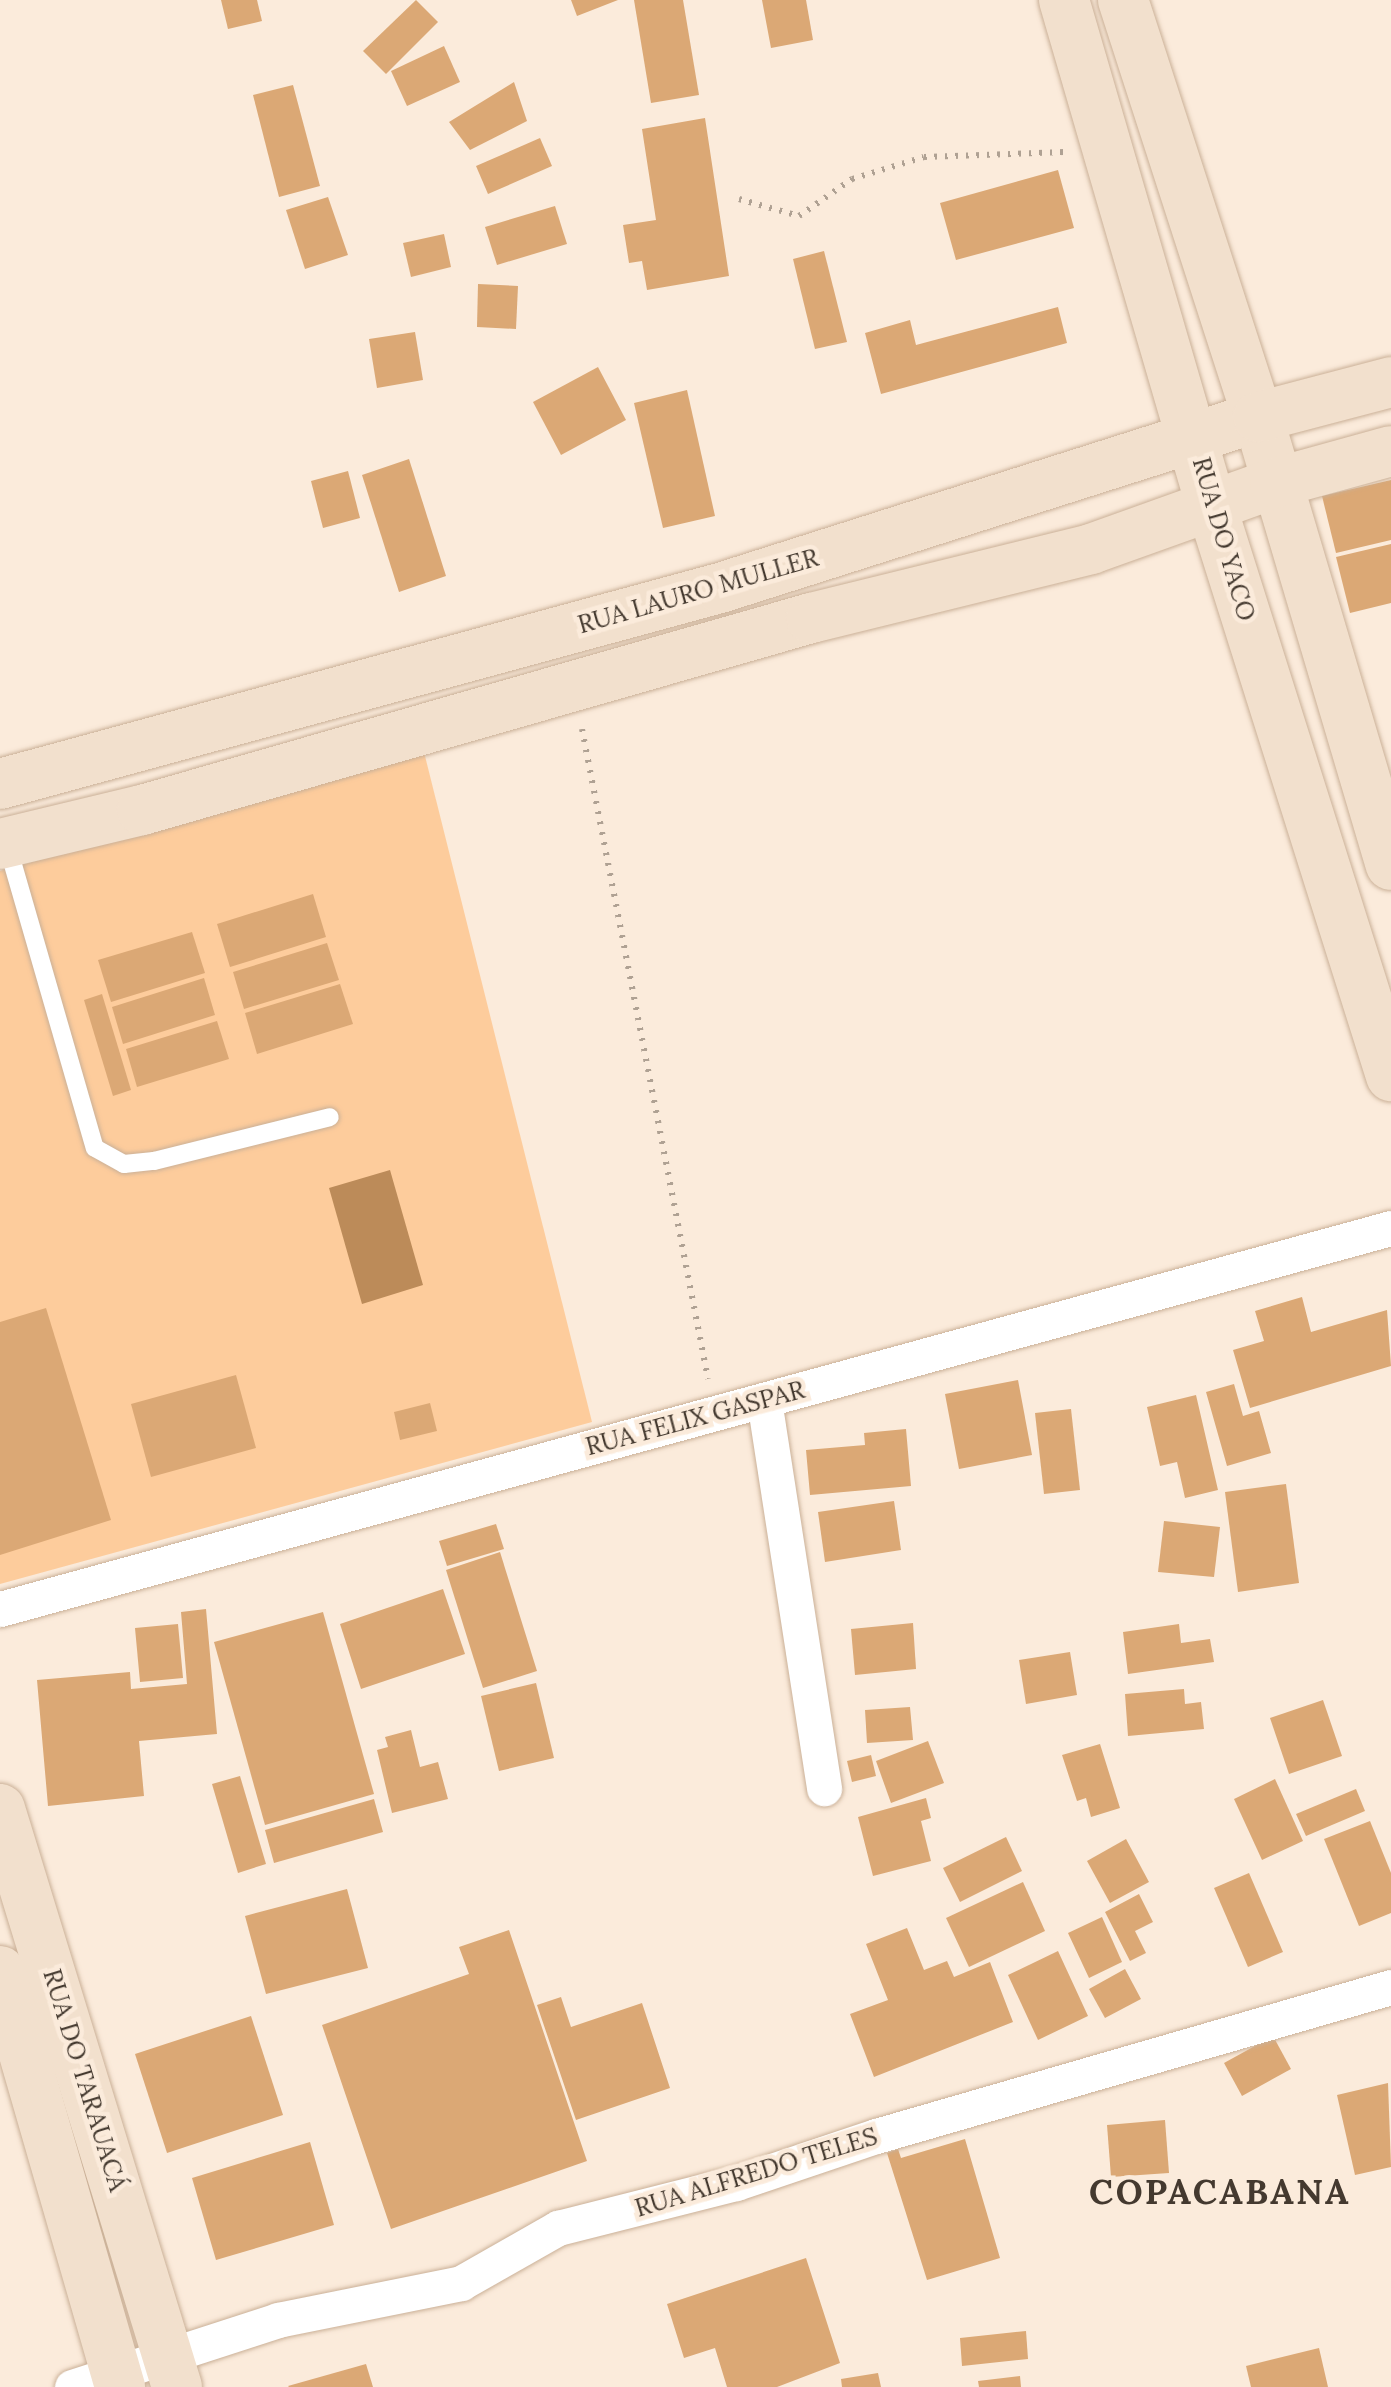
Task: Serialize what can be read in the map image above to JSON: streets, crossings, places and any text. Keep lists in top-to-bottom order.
{
  "streets": {
    "street": [
      "RUA DO YACO",
      "RUA LAURO MULLER",
      "RUA FELIX GASPAR",
      "RUA DO TARAUACÁ",
      "RUA ALFREDO TELES"
    ]
  },
  "crossings": [
    ["RUA DO YACO", "RUA LAURO MULLER"],
    ["RUA DO TARAUACÁ", "RUA ALFREDO TELES"]
  ],
  "districts": ["COPACABANA"]
}
